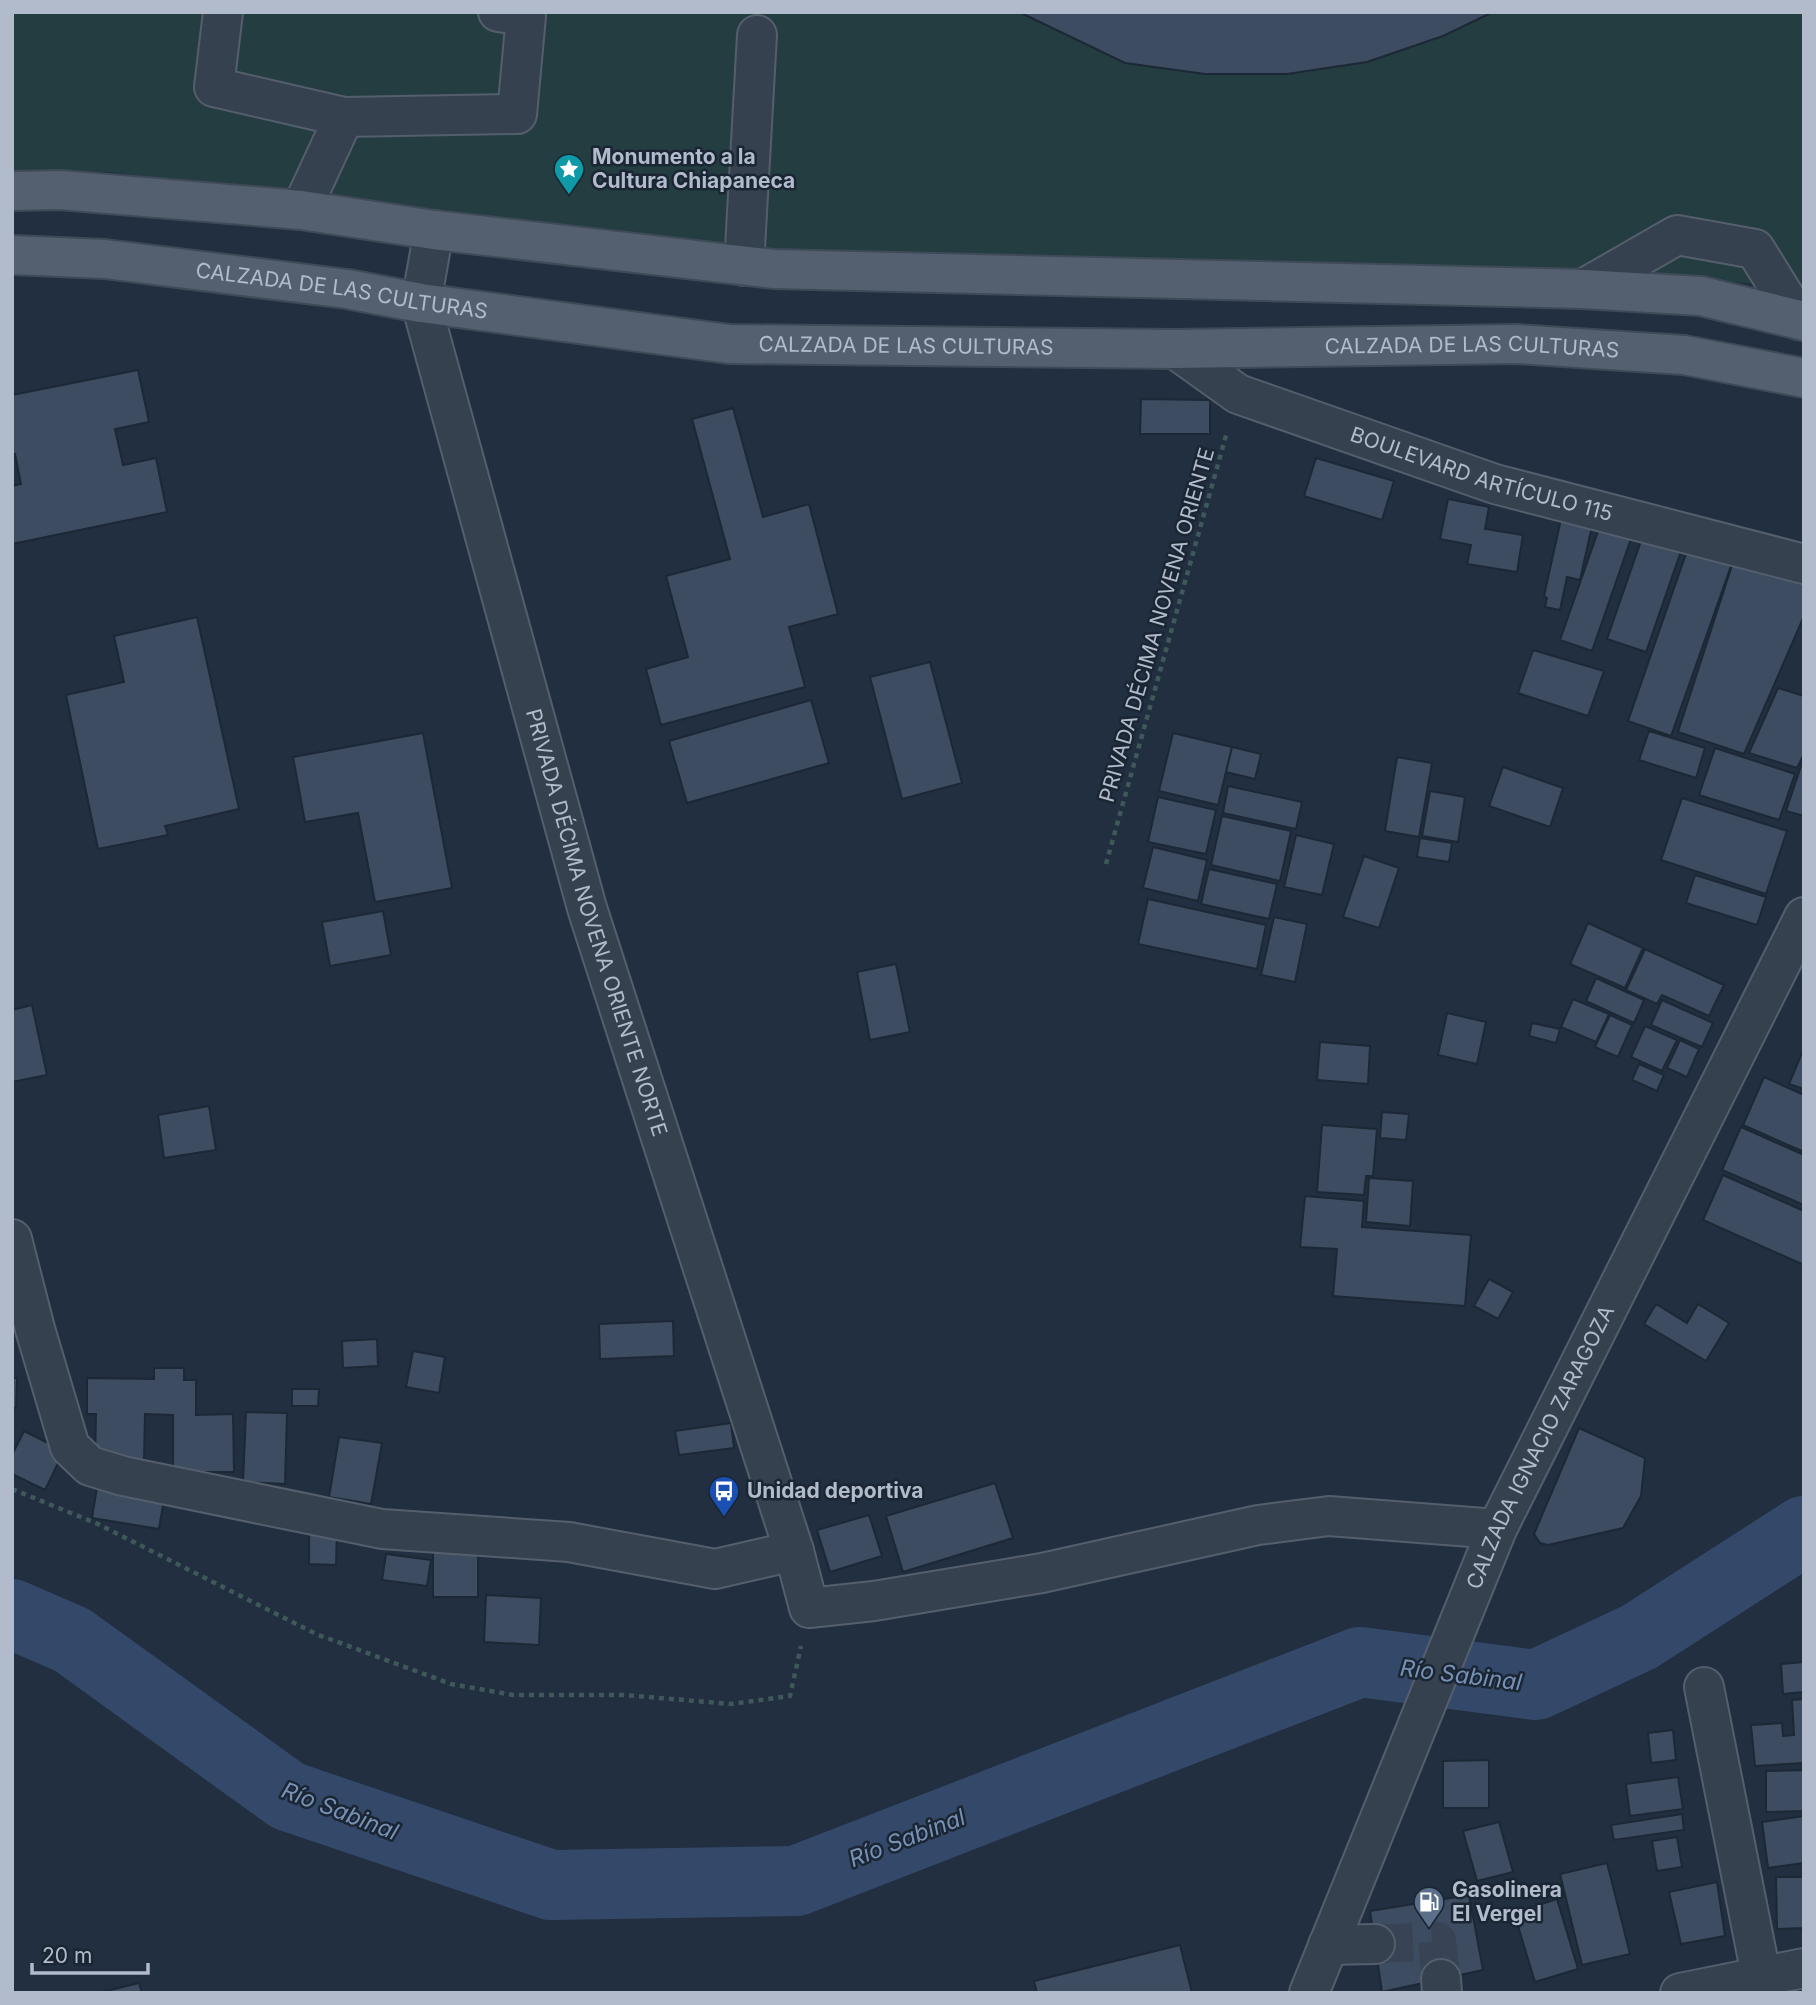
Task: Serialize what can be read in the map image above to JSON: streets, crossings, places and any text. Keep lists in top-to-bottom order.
{
  "streets": {
    "main road": ["CALZADA DE LAS CULTURAS"],
    "street": ["BOULEVARD ARTÍCULO 115", "PRIVADA DÉCIMA NOVENA ORIENTE NORTE", "CALZADA IGNACIO ZARAGOZA"],
    "path": ["PRIVADA DÉCIMA NOVENA ORIENTE"]
  },
  "crossings": [
    ["CALZADA DE LAS CULTURAS", "BOULEVARD ARTÍCULO 115"],
    ["CALZADA DE LAS CULTURAS", "PRIVADA DÉCIMA NOVENA ORIENTE NORTE"],
    ["BOULEVARD ARTÍCULO 115", "PRIVADA DÉCIMA NOVENA ORIENTE"]
  ],
  "water": ["Río Sabinal"],
  "places": {
    "place": ["Monumento a la Cultura Chiapaneca"],
    "bus stop": ["Unidad deportiva"],
    "fuel station": ["Gasolinera El Vergel"]
  },
  "scale_bar": "20 m"
}
